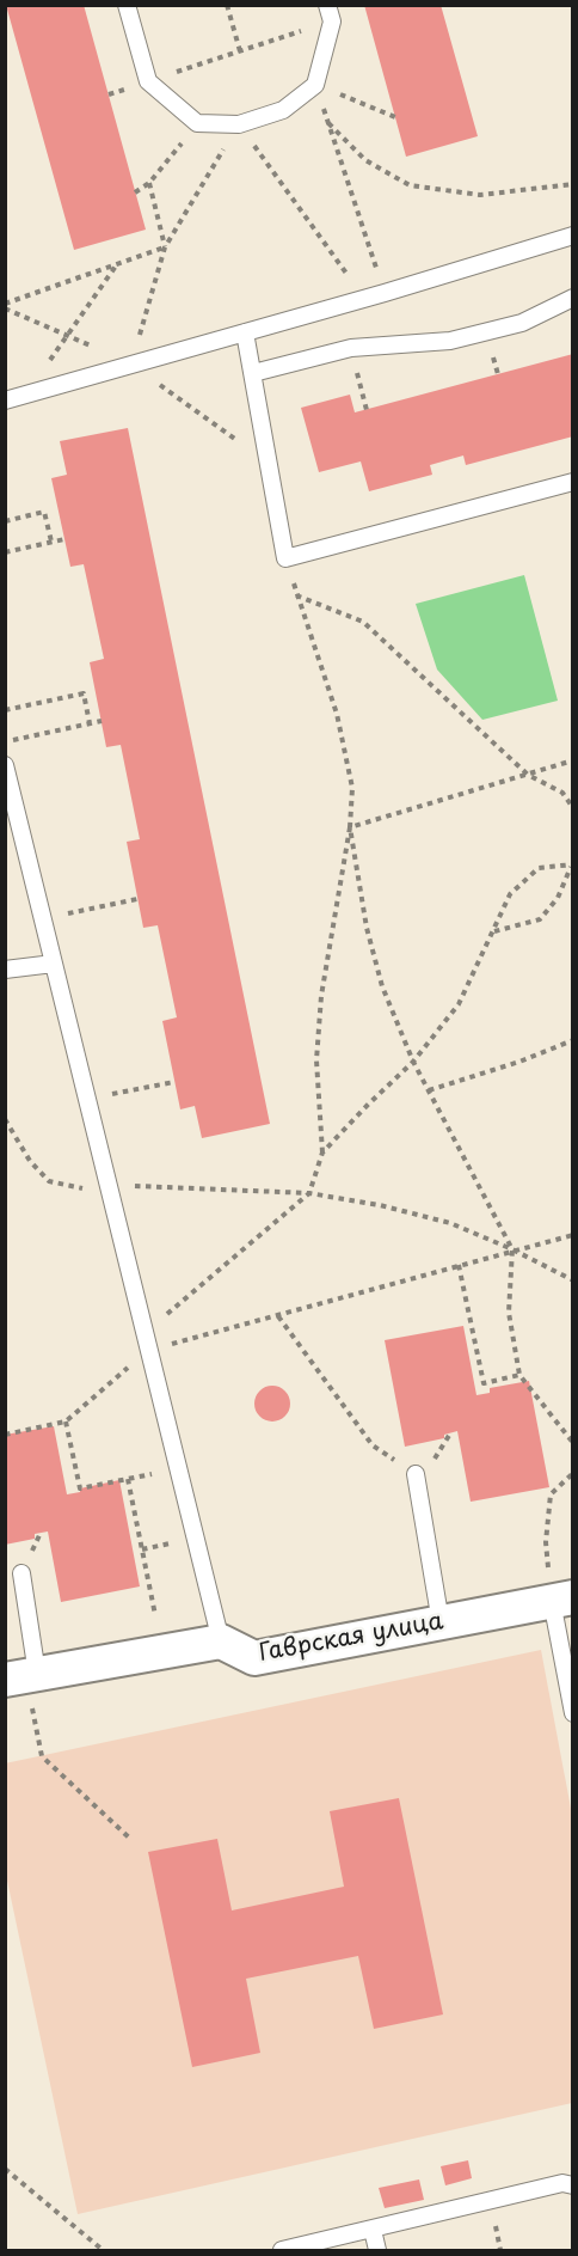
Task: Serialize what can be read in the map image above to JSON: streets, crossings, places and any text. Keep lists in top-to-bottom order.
{
  "streets": {
    "street": ["Гаврская улица"]
  }
}
